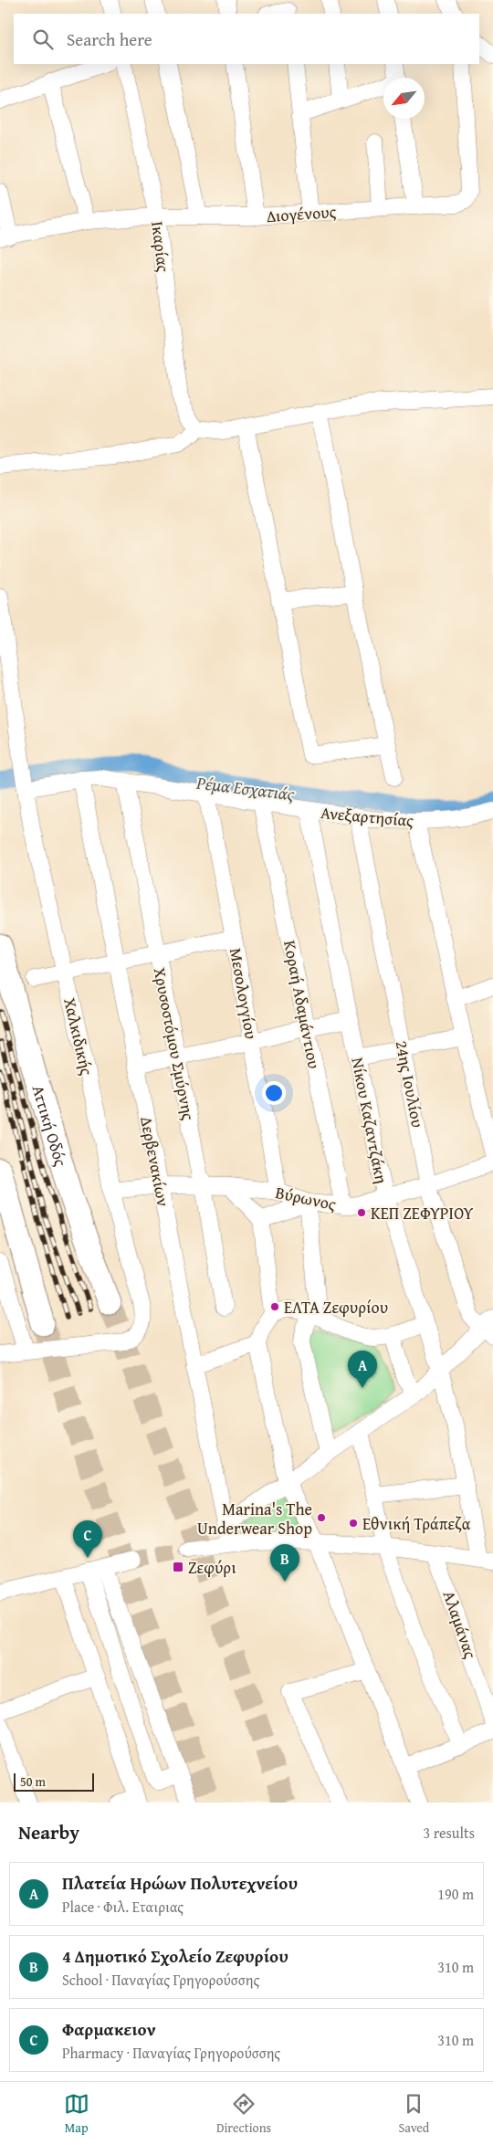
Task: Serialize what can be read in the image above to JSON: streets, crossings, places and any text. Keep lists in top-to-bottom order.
{
  "streets": {
    "highway": ["Αττική Οδός"],
    "street": [
      "Διογένους",
      "Ικαρίας",
      "Ανεξαρτησίας",
      "Μεσολογγίου",
      "Κοραή Αδαμάντιου",
      "Χαλκιδικής",
      "Χρυσοστόμου Σμύρνης",
      "24ης Ιουλίου",
      "Νίκου Καζαντζάκη",
      "Δερβενακίων",
      "Βύρωνος",
      "Αλαμάνας"
    ]
  },
  "crossings": [
    ["Διογένους", "Ικαρίας"],
    ["Ανεξαρτησίας", "Μεσολογγίου"],
    ["Ανεξαρτησίας", "Κοραή Αδαμάντιου"],
    ["Ανεξαρτησίας", "Χαλκιδικής"],
    ["Ανεξαρτησίας", "Χρυσοστόμου Σμύρνης"],
    ["Ανεξαρτησίας", "24ης Ιουλίου"],
    ["Ανεξαρτησίας", "Νίκου Καζαντζάκη"],
    ["Ανεξαρτησίας", "Δερβενακίων"],
    ["Μεσολογγίου", "Βύρωνος"],
    ["Κοραή Αδαμάντιου", "Βύρωνος"],
    ["Χαλκιδικής", "Βύρωνος"],
    ["Χρυσοστόμου Σμύρνης", "Βύρωνος"],
    ["24ης Ιουλίου", "Βύρωνος"],
    ["Νίκου Καζαντζάκη", "Βύρωνος"],
    ["Δερβενακίων", "Βύρωνος"]
  ],
  "water": ["Ρέμα Εσχατιάς"],
  "places": {
    "other": [
      "ΚΕΠ ΖΕΦΥΡΙΟΥ",
      "ΕΛΤΑ Ζεφυρίου",
      "Marina's The Underwear Shop",
      "Εθνική Τράπεζα"
    ],
    "transit": ["Ζεφύρι"]
  },
  "scale_bar": "50 m",
  "north": "bottom left",
  "page": {
    "search": "Search here",
    "pins": ["A", "C", "B"],
    "scale": "50 m",
    "heading": ["Nearby", "3 results"],
    "list": [
      {
        "mark": "A",
        "name": "Πλατεία Ηρώων Πολυτεχνείου",
        "note": "Place · Φιλ. Εταιριας",
        "value": "190 m"
      },
      {
        "mark": "B",
        "name": "4 Δημοτικό Σχολείο Ζεφυρίου",
        "note": "School · Παναγίας Γρηγορούσσης",
        "value": "310 m"
      },
      {
        "mark": "C",
        "name": "Φαρμακειον",
        "note": "Pharmacy · Παναγίας Γρηγορούσσης",
        "value": "310 m"
      }
    ],
    "nav": ["Map", "Directions", "Saved"]
  }
}
